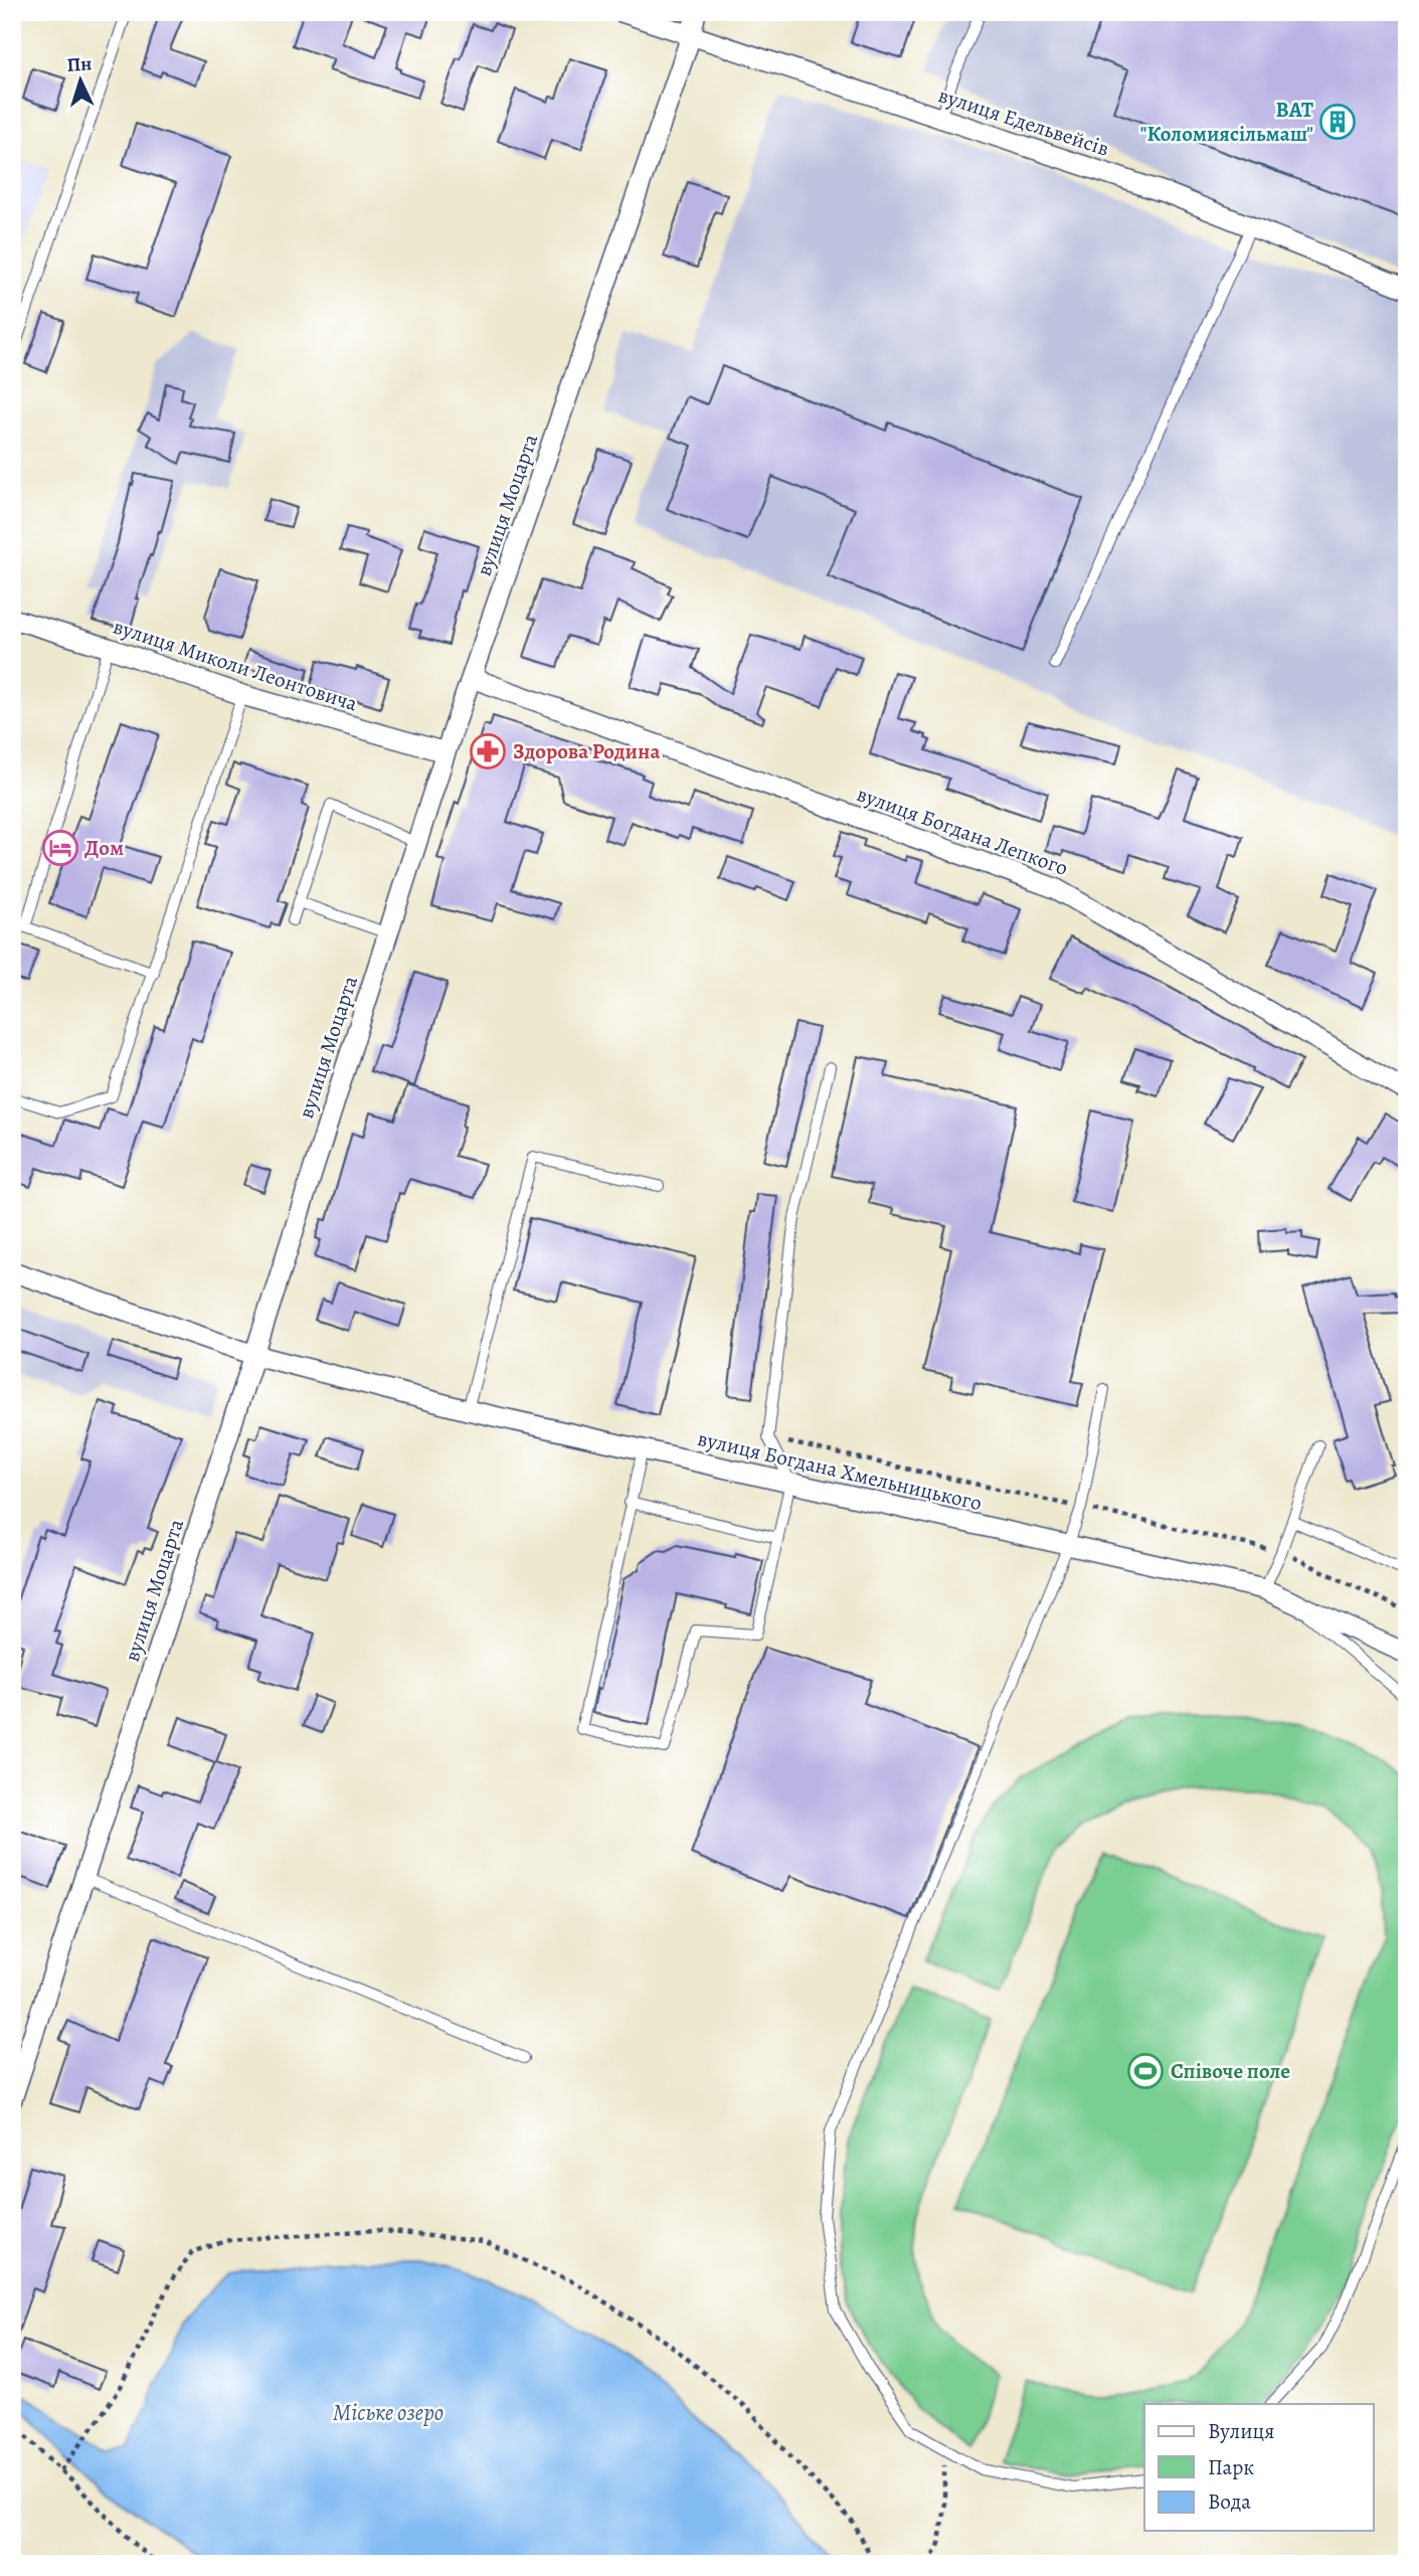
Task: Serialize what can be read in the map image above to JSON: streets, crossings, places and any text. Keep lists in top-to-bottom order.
{
  "streets": {
    "street": [
      "вулиця Едельвейсів",
      "вулиця Моцарта",
      "вулиця Миколи Леонтовича",
      "вулиця Богдана Лепкого",
      "вулиця Богдана Хмельницького"
    ]
  },
  "crossings": [
    ["вулиця Едельвейсів", "вулиця Моцарта"],
    ["вулиця Моцарта", "вулиця Миколи Леонтовича"],
    ["вулиця Моцарта", "вулиця Богдана Лепкого"],
    ["вулиця Моцарта", "вулиця Богдана Хмельницького"]
  ],
  "water": ["Міське озеро"],
  "places": {
    "building": ["ВАТ \"Коломиясільмаш\""],
    "pharmacy": ["Здорова Родина"],
    "hotel": ["Дом"],
    "sports": ["Співоче поле"]
  },
  "legend": ["Вулиця", "Парк", "Вода"],
  "north": "top"
}
